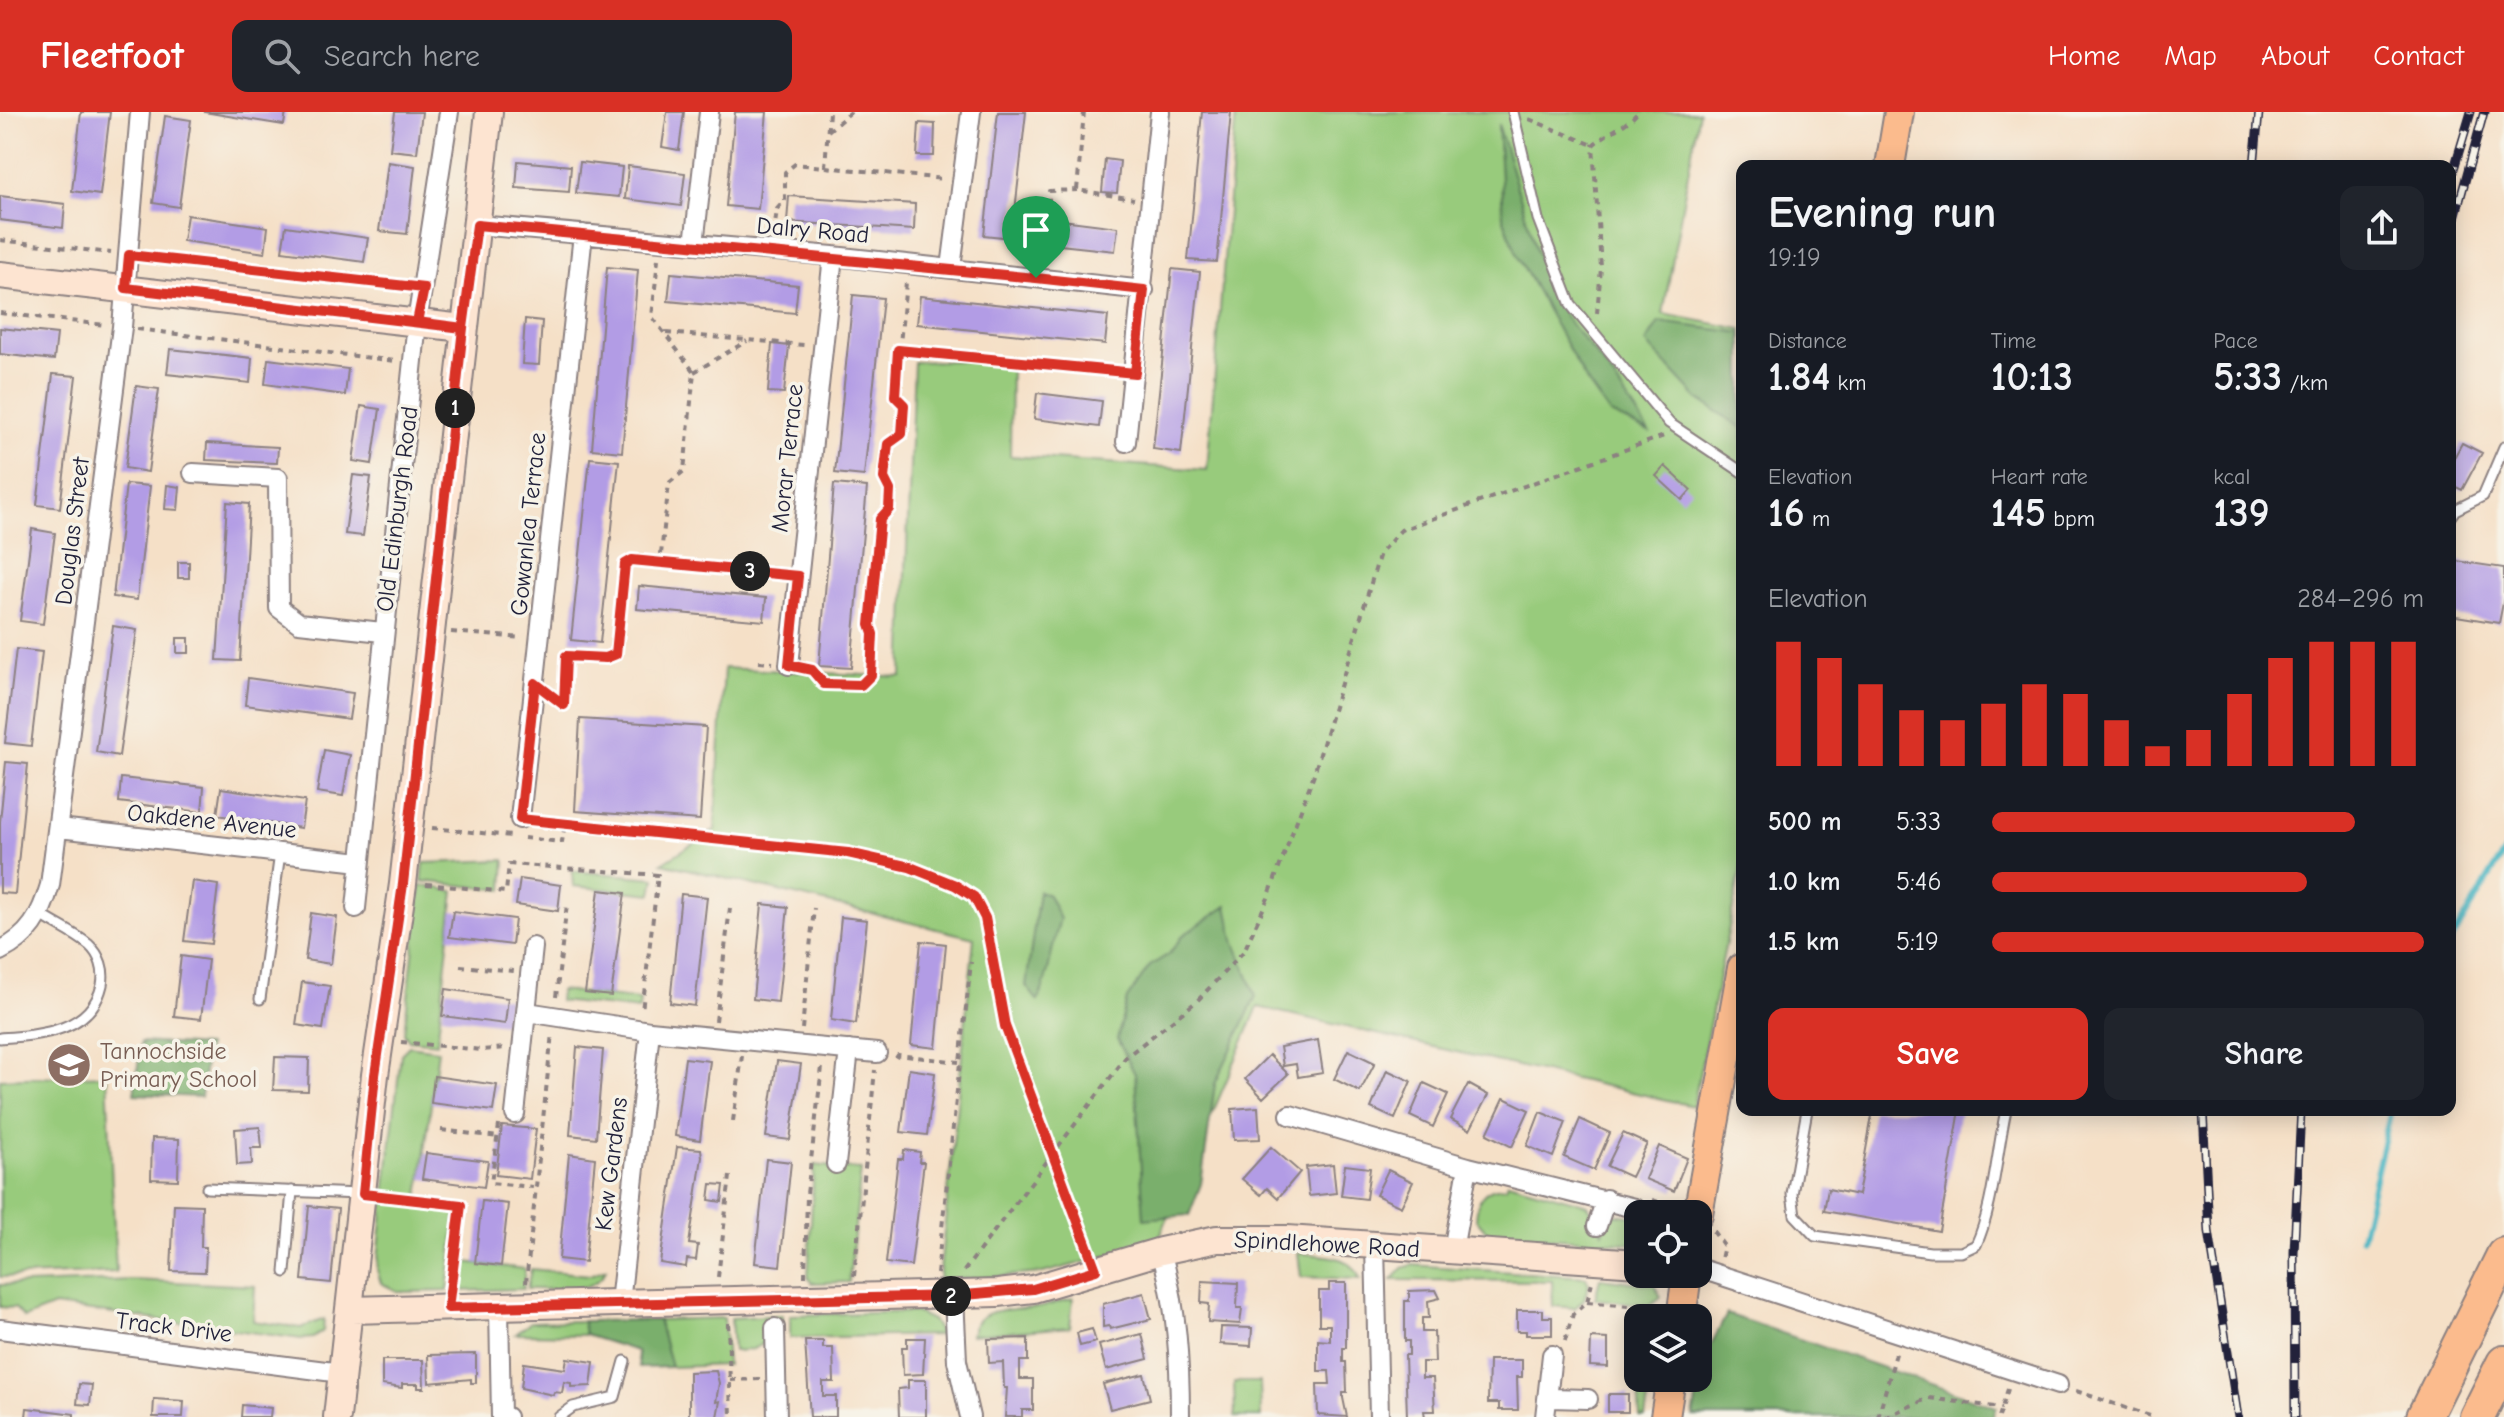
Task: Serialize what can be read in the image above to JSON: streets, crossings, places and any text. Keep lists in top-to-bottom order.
{
  "streets": {
    "street": [
      "Dalry Road",
      "Morar Terrace",
      "Old Edinburgh Road",
      "Gowanlea Terrace",
      "Douglas Street",
      "Oakdene Avenue",
      "Kew Gardens",
      "Spindlehowe Road",
      "Track Drive"
    ]
  },
  "crossings": [
    ["Dalry Road", "Morar Terrace"],
    ["Dalry Road", "Old Edinburgh Road"],
    ["Dalry Road", "Gowanlea Terrace"],
    ["Old Edinburgh Road", "Oakdene Avenue"],
    ["Old Edinburgh Road", "Spindlehowe Road"],
    ["Old Edinburgh Road", "Track Drive"],
    ["Douglas Street", "Oakdene Avenue"],
    ["Kew Gardens", "Spindlehowe Road"]
  ],
  "places": {
    "school or university": ["Tannochside Primary School"]
  },
  "page": {
    "header": "Fleetfoot",
    "search": "Search here",
    "nav": [
      "Home",
      "Map",
      "About",
      "Contact"
    ],
    "heading": ["Evening run", "19:19"],
    "stats": [
      ["Distance", "1.84 km"],
      ["Time", "10:13"],
      ["Pace", "5:33 /km"],
      ["Elevation", "16 m"],
      ["Heart rate", "145 bpm"],
      ["kcal", "139"]
    ],
    "pins": ["1", "3", "2"],
    "chart": ["Elevation", "284–296 m"],
    "list": [
      {
        "name": "500 m",
        "note": "5:33"
      },
      {
        "name": "1.0 km",
        "note": "5:46"
      },
      {
        "name": "1.5 km",
        "note": "5:19"
      }
    ],
    "buttons": ["Save", "Share"]
  }
}
